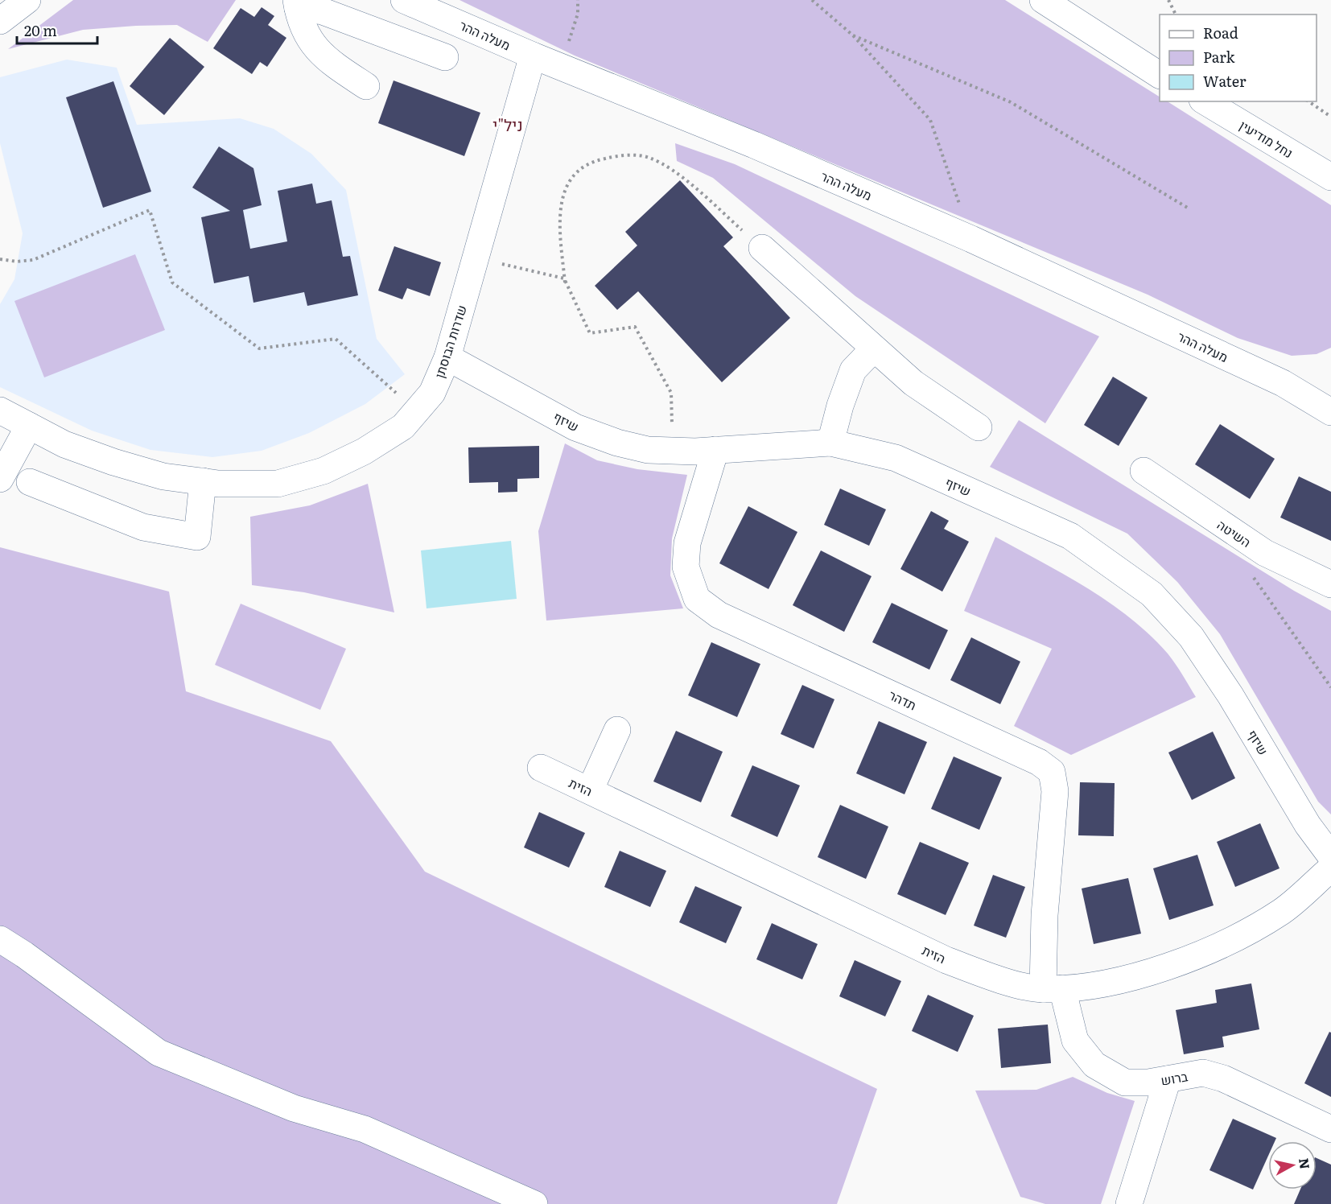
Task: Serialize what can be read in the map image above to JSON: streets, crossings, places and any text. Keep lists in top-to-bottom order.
{
  "streets": {
    "street": [
      "מעלה ההר",
      "נחל מודיעין",
      "שדרות הבוסתן",
      "שיזף",
      "השיטה",
      "תדהר",
      "הזית",
      "ברוש"
    ]
  },
  "crossings": [
    ["מעלה ההר", "שדרות הבוסתן"],
    ["שדרות הבוסתן", "שיזף"],
    ["שיזף", "תדהר"],
    ["תדהר", "הזית"],
    ["תדהר", "ברוש"],
    ["הזית", "ברוש"]
  ],
  "districts": ["ניל\"י"],
  "legend": ["Road", "Park", "Water"],
  "scale_bar": "20 m",
  "north": "right"
}
